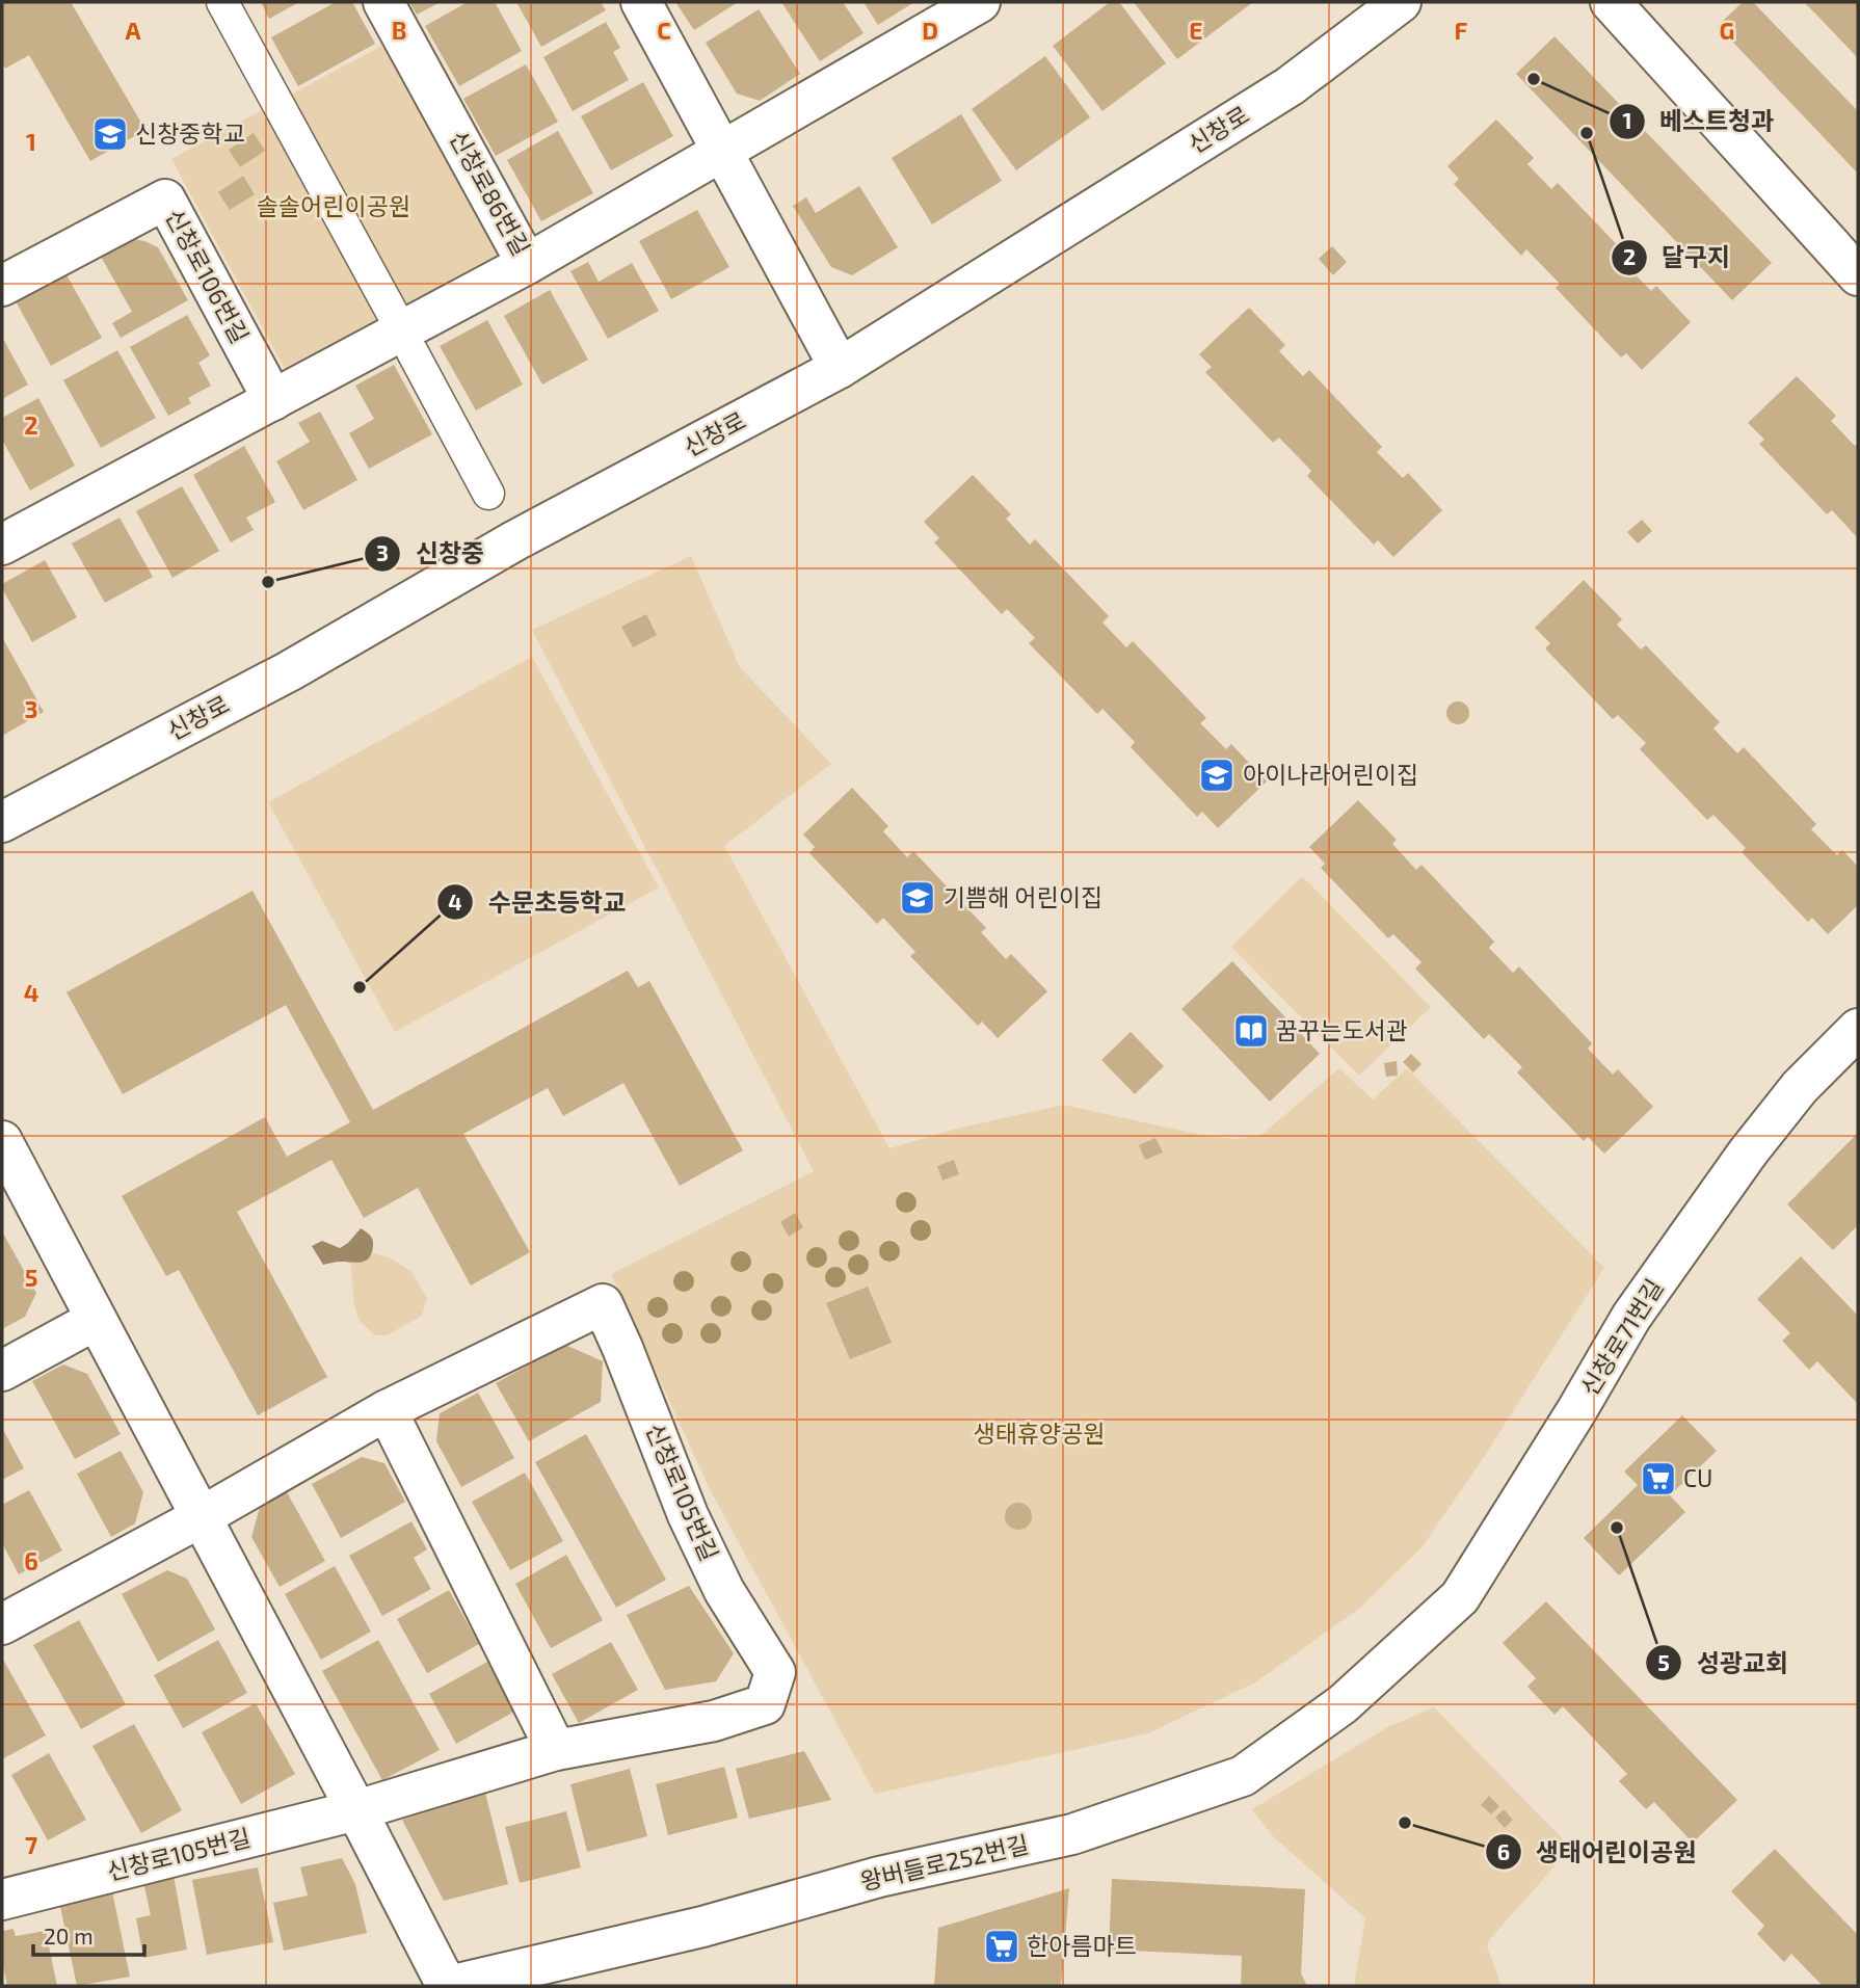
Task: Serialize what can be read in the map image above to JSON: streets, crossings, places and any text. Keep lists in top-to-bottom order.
{
  "streets": {
    "street": [
      "신창로",
      "신창로86번길",
      "신창로106번길",
      "신창로71번길",
      "신창로105번길",
      "왕버들로252번길"
    ]
  },
  "crossings": [
    ["신창로71번길", "왕버들로252번길"]
  ],
  "parks": ["솔솔어린이공원", "생태휴양공원"],
  "places": {
    "other": [
      "베스트청과",
      "달구지",
      "신창중",
      "수문초등학교",
      "성광교회",
      "생태어린이공원"
    ],
    "school or university": ["신창중학교", "아이나라어린이집", "기쁨해 어린이집"],
    "library": ["꿈꾸는도서관"],
    "supermarket": ["CU", "한아름마트"]
  },
  "scale_bar": "20 m",
  "grid": {
    "columns": [
      "A",
      "B",
      "C",
      "D",
      "E",
      "F",
      "G"
    ],
    "rows": [
      "1",
      "2",
      "3",
      "4",
      "5",
      "6",
      "7"
    ]
  }
}
